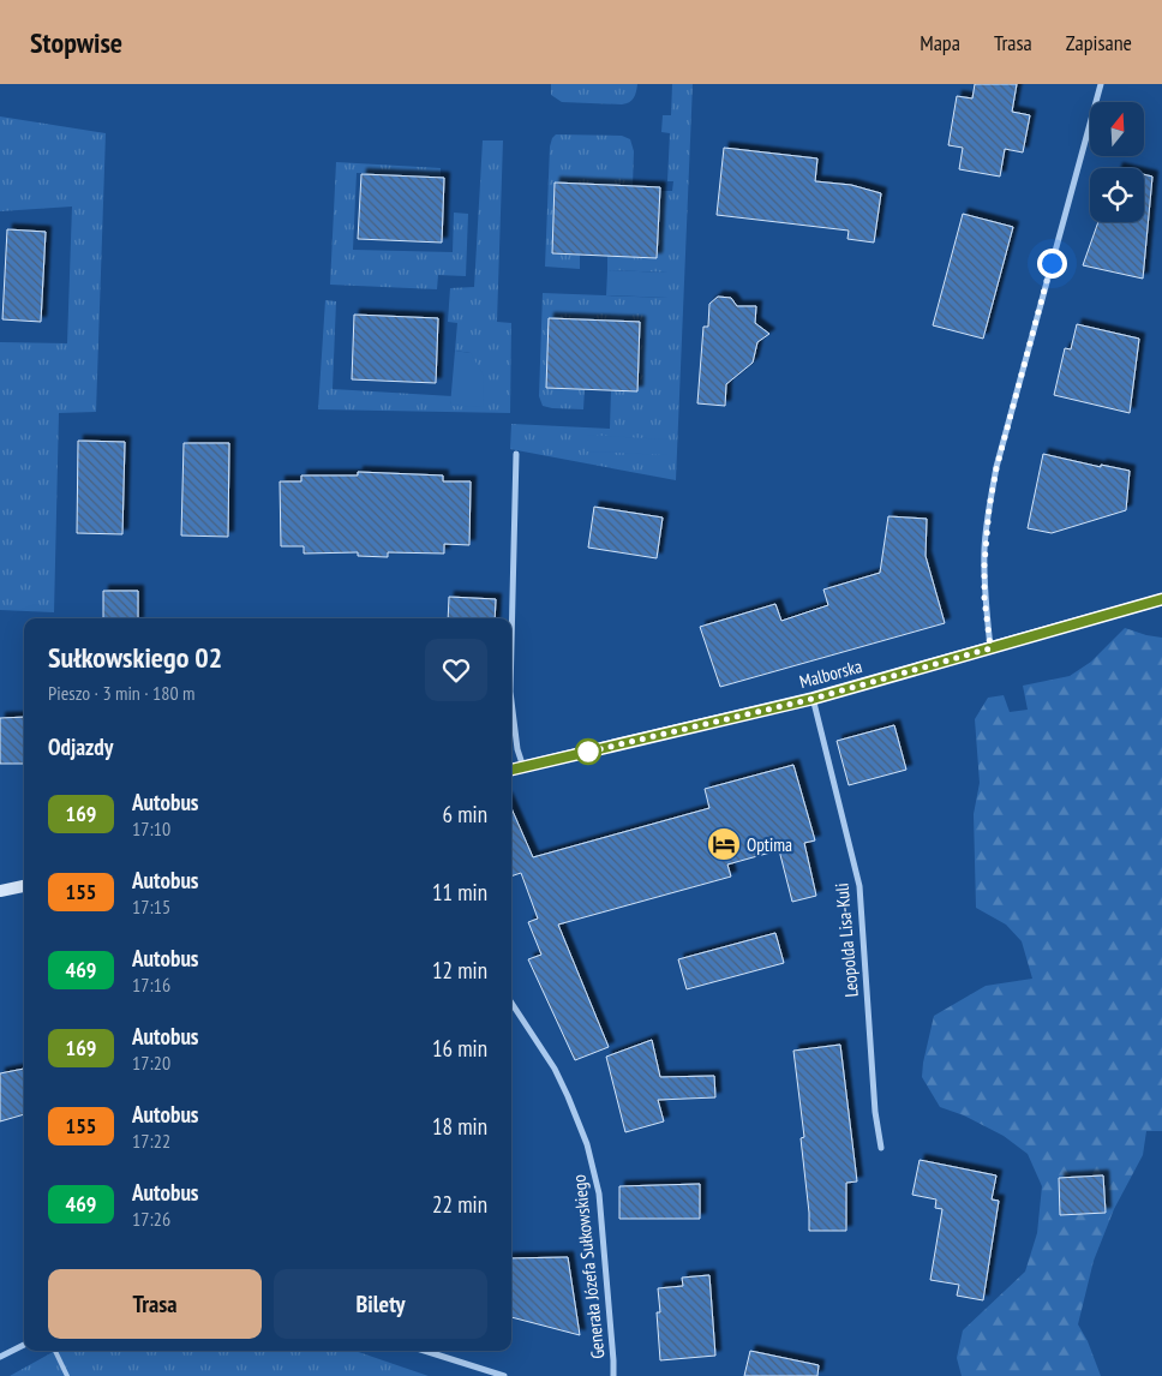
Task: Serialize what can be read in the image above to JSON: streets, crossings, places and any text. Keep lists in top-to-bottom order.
{
  "streets": {
    "street": ["Malborska", "Leopolda Lisa-Kuli", "Generała Józefa Sułkowskiego"]
  },
  "crossings": [
    ["Malborska", "Leopolda Lisa-Kuli"]
  ],
  "places": {
    "hotel": ["Optima"]
  },
  "lines": ["bus line 169"],
  "north": "top",
  "page": {
    "header": "Stopwise",
    "nav": ["Mapa", "Trasa", "Zapisane"],
    "heading": [
      ["Sułkowskiego 02", "Pieszo · 3 min · 180 m"],
      "Odjazdy"
    ],
    "list": [
      {
        "mark": "169",
        "name": "Autobus",
        "note": "17:10",
        "value": "6 min"
      },
      {
        "mark": "155",
        "name": "Autobus",
        "note": "17:15",
        "value": "11 min"
      },
      {
        "mark": "469",
        "name": "Autobus",
        "note": "17:16",
        "value": "12 min"
      },
      {
        "mark": "169",
        "name": "Autobus",
        "note": "17:20",
        "value": "16 min"
      },
      {
        "mark": "155",
        "name": "Autobus",
        "note": "17:22",
        "value": "18 min"
      },
      {
        "mark": "469",
        "name": "Autobus",
        "note": "17:26",
        "value": "22 min"
      }
    ],
    "buttons": ["Trasa", "Bilety"]
  }
}
